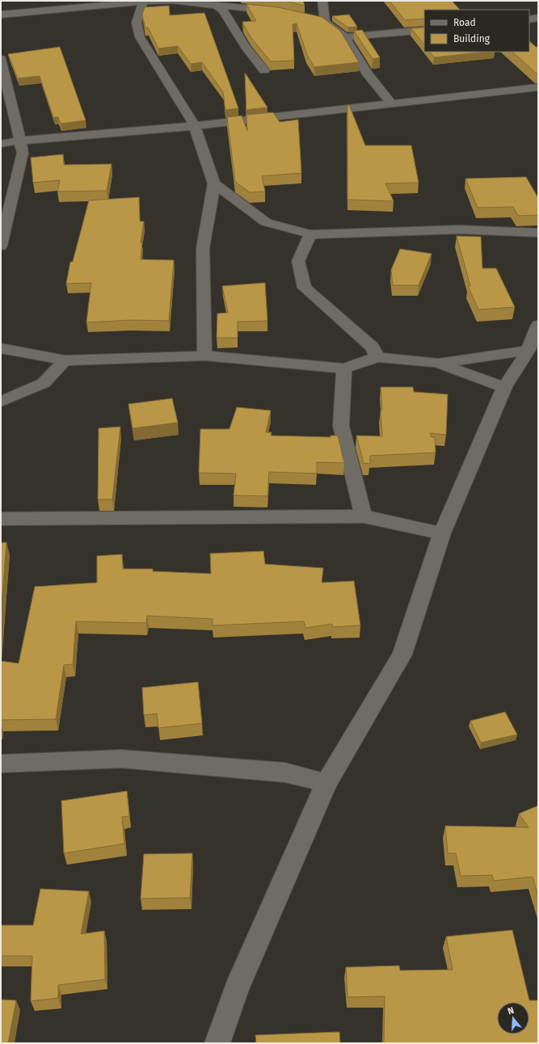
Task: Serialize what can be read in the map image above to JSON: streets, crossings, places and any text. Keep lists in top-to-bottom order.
{
  "legend": ["Road", "Building"],
  "north": "top"
}
